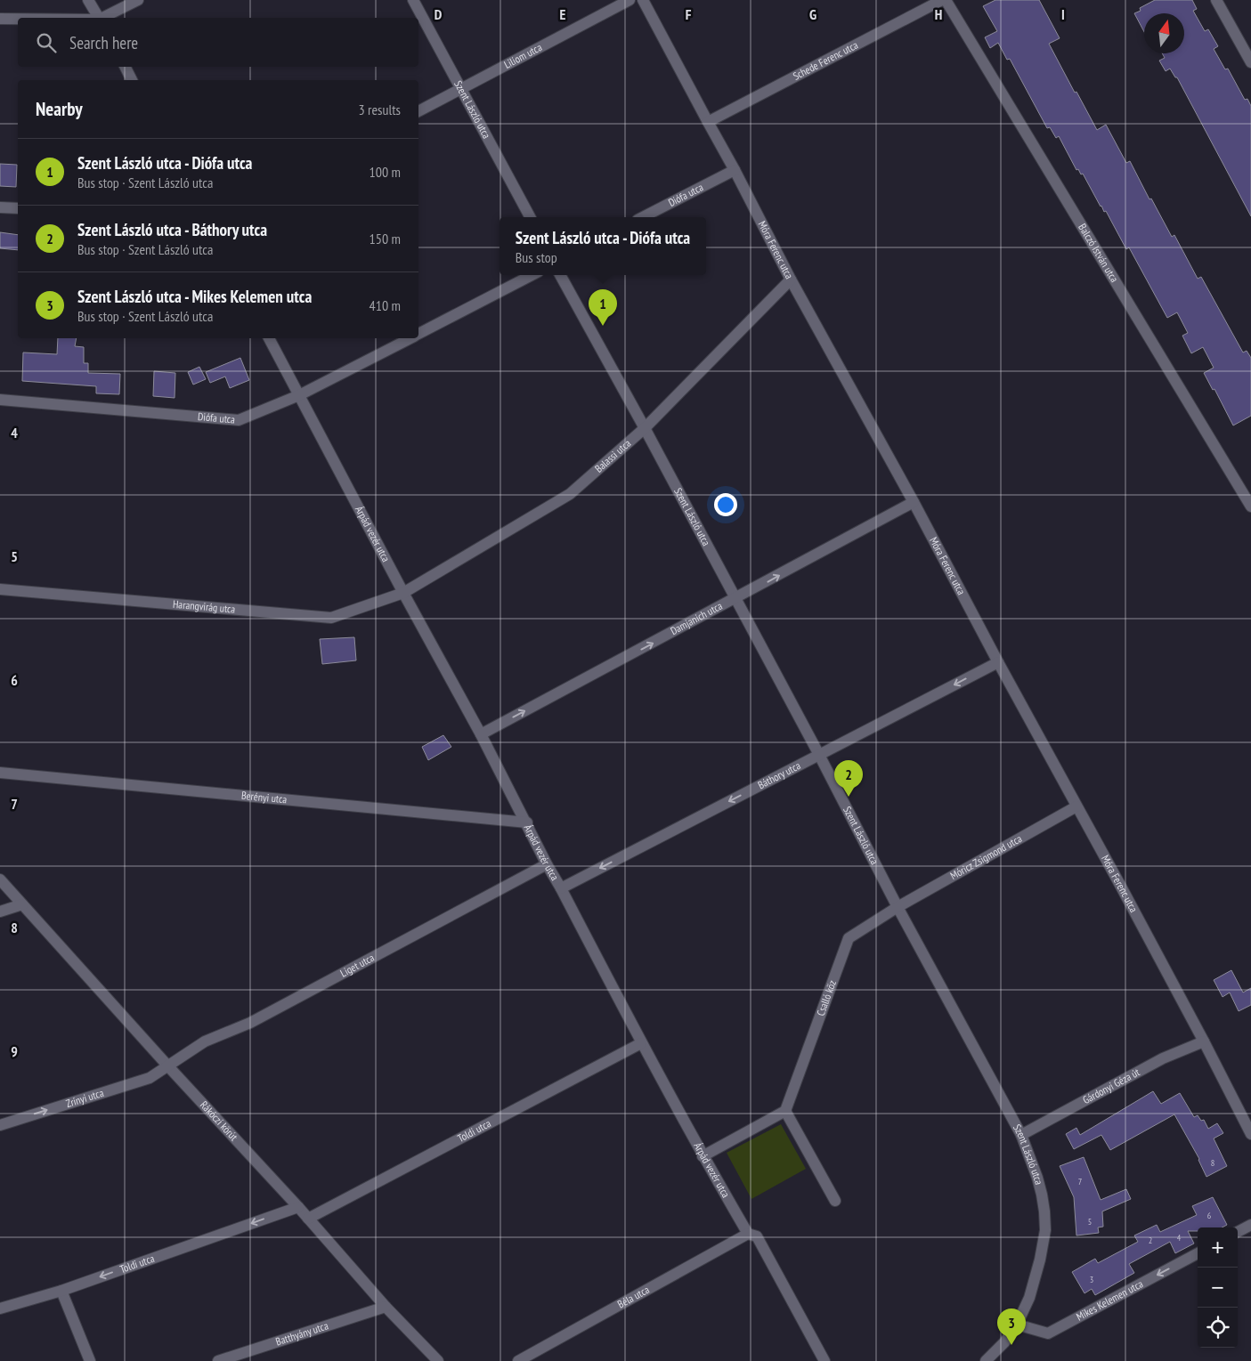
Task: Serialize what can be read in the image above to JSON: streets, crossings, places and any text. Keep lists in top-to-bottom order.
{
  "streets": {
    "street": [
      "Liliom utca",
      "Schede Ferenc utca",
      "Szent László utca",
      "Diófa utca",
      "Móra Ferenc utca",
      "Balczó István utca",
      "Balassi utca",
      "Árpád vezér utca",
      "Harangvirág utca",
      "Damjanich utca",
      "Báthory utca",
      "Berényi utca",
      "Móricz Zsigmond utca",
      "Liget utca",
      "Csalló köz",
      "Gárdonyi Géza út",
      "Zrínyi utca",
      "Rákóczi körút",
      "Toldi utca",
      "Béla utca",
      "Mikes Kelemen utca",
      "Batthyány utca"
    ]
  },
  "crossings": [
    ["Liliom utca", "Szent László utca"],
    ["Schede Ferenc utca", "Móra Ferenc utca"],
    ["Schede Ferenc utca", "Balczó István utca"],
    ["Szent László utca", "Balassi utca"],
    ["Szent László utca", "Damjanich utca"],
    ["Szent László utca", "Báthory utca"],
    ["Szent László utca", "Móricz Zsigmond utca"],
    ["Szent László utca", "Csalló köz"],
    ["Szent László utca", "Gárdonyi Géza út"],
    ["Szent László utca", "Mikes Kelemen utca"],
    ["Diófa utca", "Móra Ferenc utca"],
    ["Diófa utca", "Árpád vezér utca"],
    ["Móra Ferenc utca", "Balassi utca"],
    ["Móra Ferenc utca", "Damjanich utca"],
    ["Móra Ferenc utca", "Báthory utca"],
    ["Móra Ferenc utca", "Móricz Zsigmond utca"],
    ["Móra Ferenc utca", "Gárdonyi Géza út"],
    ["Balassi utca", "Árpád vezér utca"],
    ["Balassi utca", "Harangvirág utca"],
    ["Árpád vezér utca", "Harangvirág utca"],
    ["Árpád vezér utca", "Damjanich utca"],
    ["Árpád vezér utca", "Báthory utca"],
    ["Árpád vezér utca", "Berényi utca"],
    ["Árpád vezér utca", "Liget utca"],
    ["Árpád vezér utca", "Toldi utca"],
    ["Árpád vezér utca", "Béla utca"],
    ["Móricz Zsigmond utca", "Csalló köz"],
    ["Liget utca", "Zrínyi utca"],
    ["Liget utca", "Rákóczi körút"],
    ["Zrínyi utca", "Rákóczi körút"],
    ["Rákóczi körút", "Toldi utca"],
    ["Rákóczi körút", "Batthyány utca"]
  ],
  "one_way": [
    "Damjanich utca",
    "Báthory utca",
    "Zrínyi utca",
    "Toldi utca",
    "Mikes Kelemen utca"
  ],
  "house_numbers": [
    "8",
    "7",
    "6",
    "5",
    "4",
    "2",
    "3"
  ],
  "north": "top",
  "page": {
    "search": "Search here",
    "heading": ["Nearby", "3 results"],
    "list": [
      {
        "mark": "1",
        "name": "Szent László utca - Diófa utca",
        "note": "Bus stop · Szent László utca",
        "value": "100 m"
      },
      {
        "mark": "2",
        "name": "Szent László utca - Báthory utca",
        "note": "Bus stop · Szent László utca",
        "value": "150 m"
      },
      {
        "mark": "3",
        "name": "Szent László utca - Mikes Kelemen utca",
        "note": "Bus stop · Szent László utca",
        "value": "410 m"
      }
    ],
    "popup": ["Szent László utca - Diófa utca", "Bus stop"],
    "pins": ["1", "2", "3"],
    "map_buttons": ["+", "−"]
  },
  "grid": {
    "columns": [
      "D",
      "E",
      "F",
      "G",
      "H",
      "I"
    ],
    "rows": [
      "4",
      "5",
      "6",
      "7",
      "8",
      "9"
    ]
  }
}
